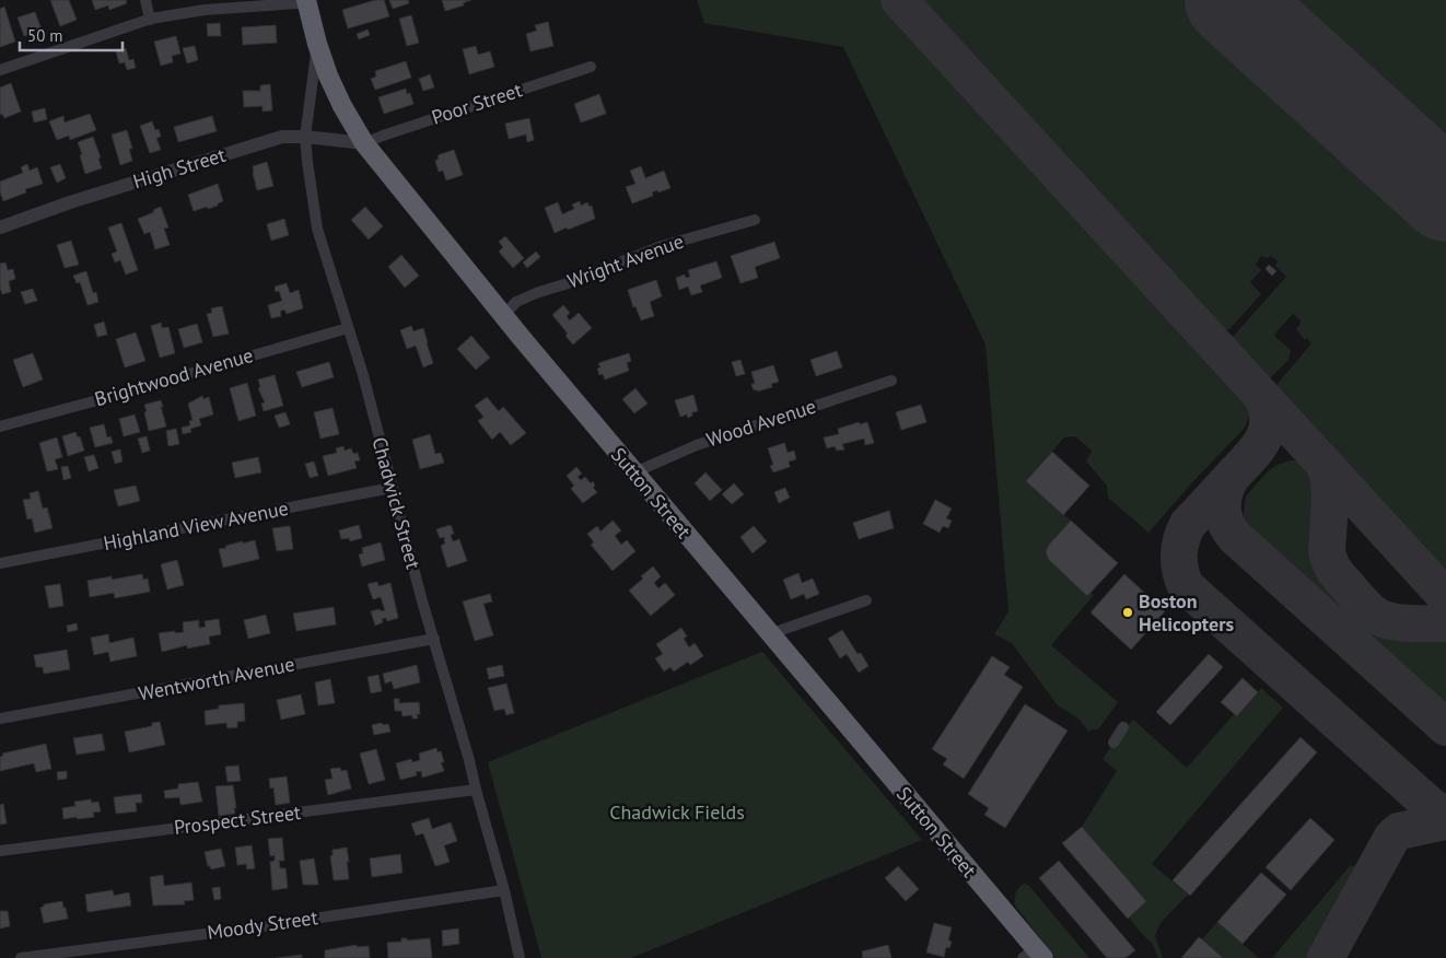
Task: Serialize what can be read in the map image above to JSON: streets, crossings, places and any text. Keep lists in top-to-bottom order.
{
  "streets": {
    "highway": ["Sutton Street"],
    "street": [
      "Poor Street",
      "High Street",
      "Wright Avenue",
      "Brightwood Avenue",
      "Wood Avenue",
      "Chadwick Street",
      "Highland View Avenue",
      "Wentworth Avenue",
      "Prospect Street",
      "Moody Street"
    ]
  },
  "crossings": [
    ["Poor Street", "High Street"],
    ["Poor Street", "Sutton Street"],
    ["High Street", "Sutton Street"],
    ["High Street", "Chadwick Street"],
    ["Wright Avenue", "Sutton Street"],
    ["Brightwood Avenue", "Chadwick Street"],
    ["Wood Avenue", "Sutton Street"],
    ["Sutton Street", "Chadwick Street"],
    ["Chadwick Street", "Highland View Avenue"],
    ["Chadwick Street", "Wentworth Avenue"],
    ["Chadwick Street", "Prospect Street"],
    ["Chadwick Street", "Moody Street"]
  ],
  "parks": ["Chadwick Fields"],
  "places": ["Boston Helicopters"],
  "scale_bar": "50 m"
}
